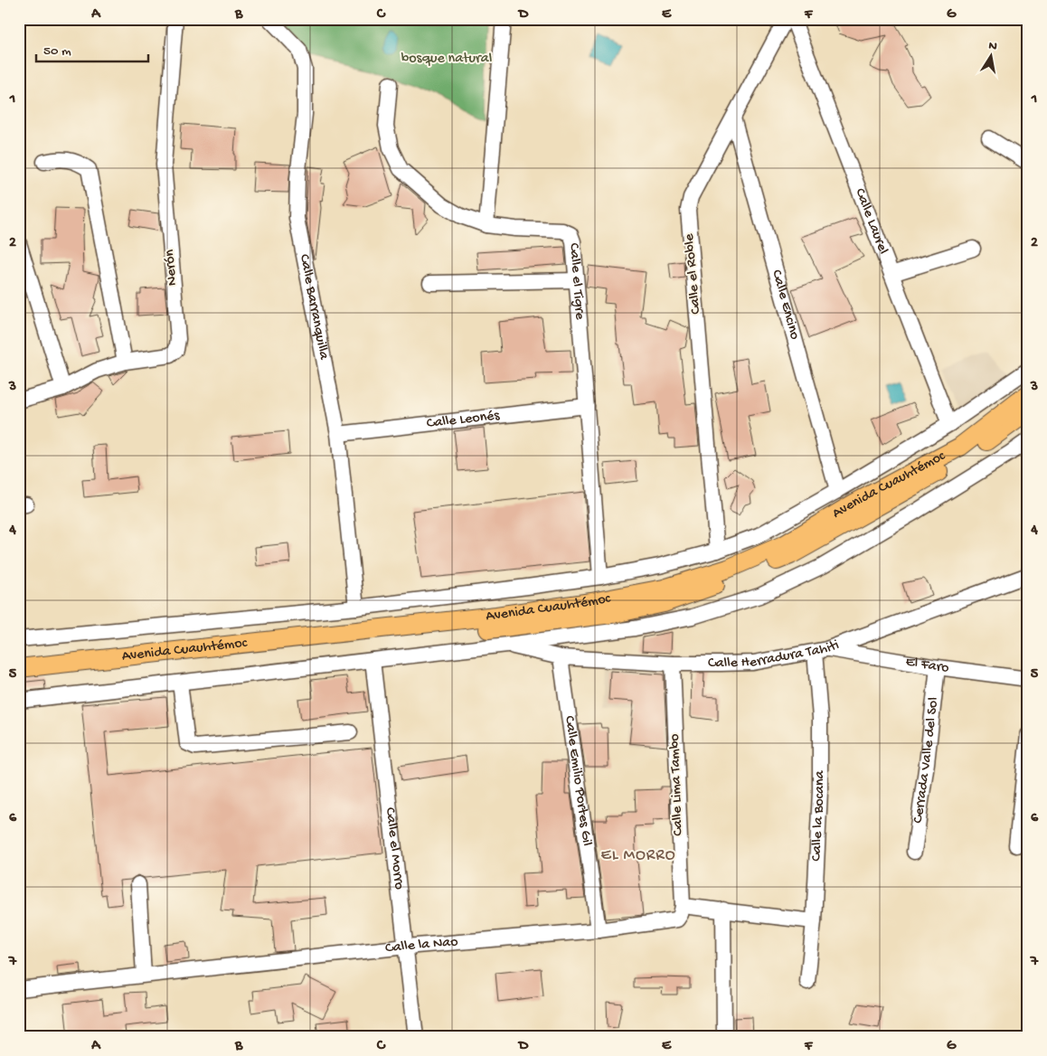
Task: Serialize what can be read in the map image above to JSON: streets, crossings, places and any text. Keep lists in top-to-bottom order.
{
  "streets": {
    "main road": ["Avenida Cuauhtémoc"],
    "street": [
      "Calle Laurel",
      "Nerón",
      "Calle el Roble",
      "Calle el Tigre",
      "Calle Encino",
      "Calle Barranquilla",
      "Calle Leonés",
      "Calle Herradura Tahiti",
      "El Faro",
      "Cerrada Valle del Sol",
      "Calle Emilio Portes Gil",
      "Calle Lima Tambo",
      "Calle la Bocana",
      "Calle el Morro",
      "Calle la Nao"
    ]
  },
  "crossings": [
    ["Calle el Roble", "Calle Encino"],
    ["Calle el Tigre", "Calle Leonés"],
    ["Calle Barranquilla", "Calle Leonés"],
    ["Calle Herradura Tahiti", "El Faro"],
    ["Calle Herradura Tahiti", "Calle Emilio Portes Gil"],
    ["Calle Herradura Tahiti", "Calle Lima Tambo"],
    ["Calle Herradura Tahiti", "Calle la Bocana"],
    ["El Faro", "Cerrada Valle del Sol"],
    ["El Faro", "Calle la Bocana"],
    ["Calle Emilio Portes Gil", "Calle la Nao"],
    ["Calle Lima Tambo", "Calle la Nao"],
    ["Calle el Morro", "Calle la Nao"]
  ],
  "districts": ["EL MORRO"],
  "parks": ["bosque natural"],
  "scale_bar": "50 m",
  "north": "top",
  "grid": {
    "columns": [
      "A",
      "B",
      "C",
      "D",
      "E",
      "F",
      "G"
    ],
    "rows": [
      "1",
      "2",
      "3",
      "4",
      "5",
      "6",
      "7"
    ]
  }
}
